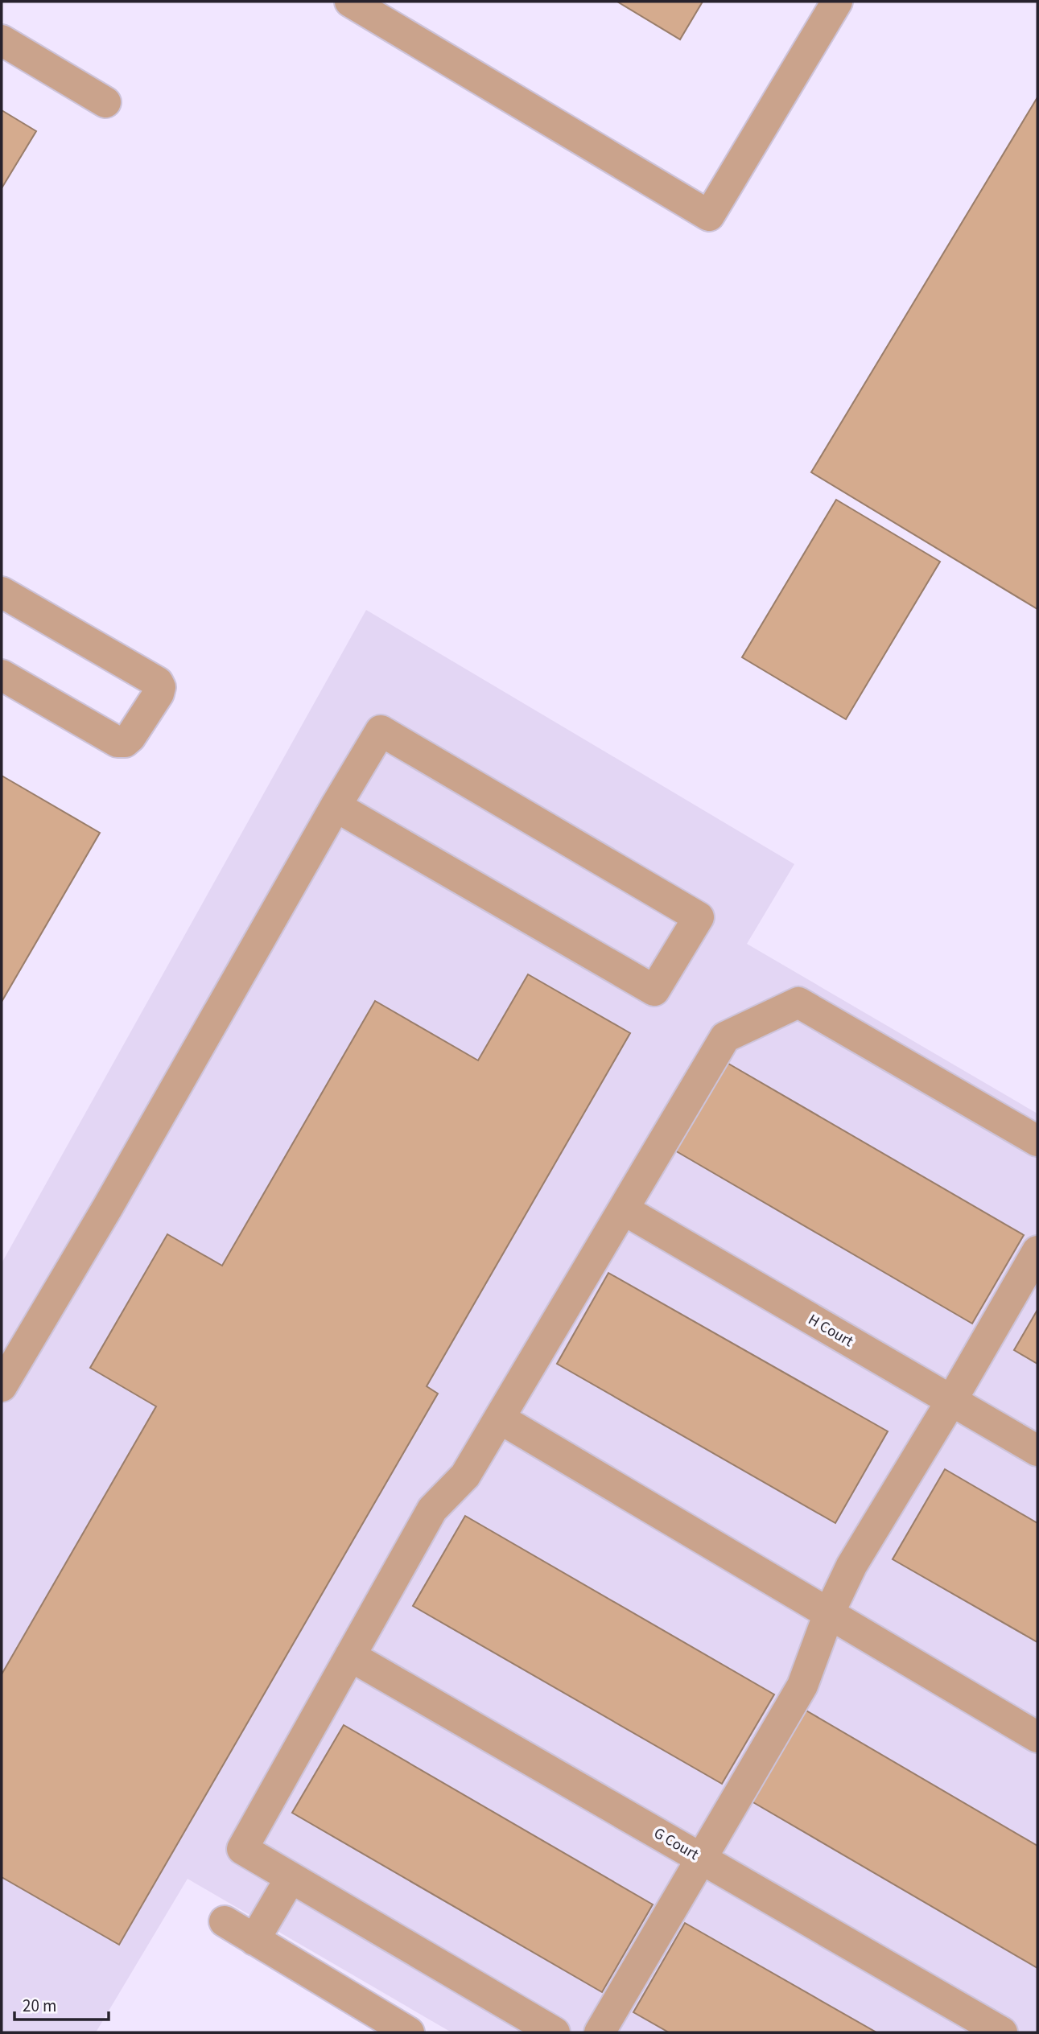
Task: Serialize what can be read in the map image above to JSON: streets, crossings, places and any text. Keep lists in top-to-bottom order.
{
  "streets": {
    "lane": ["H Court", "G Court"]
  },
  "scale_bar": "20 m"
}
